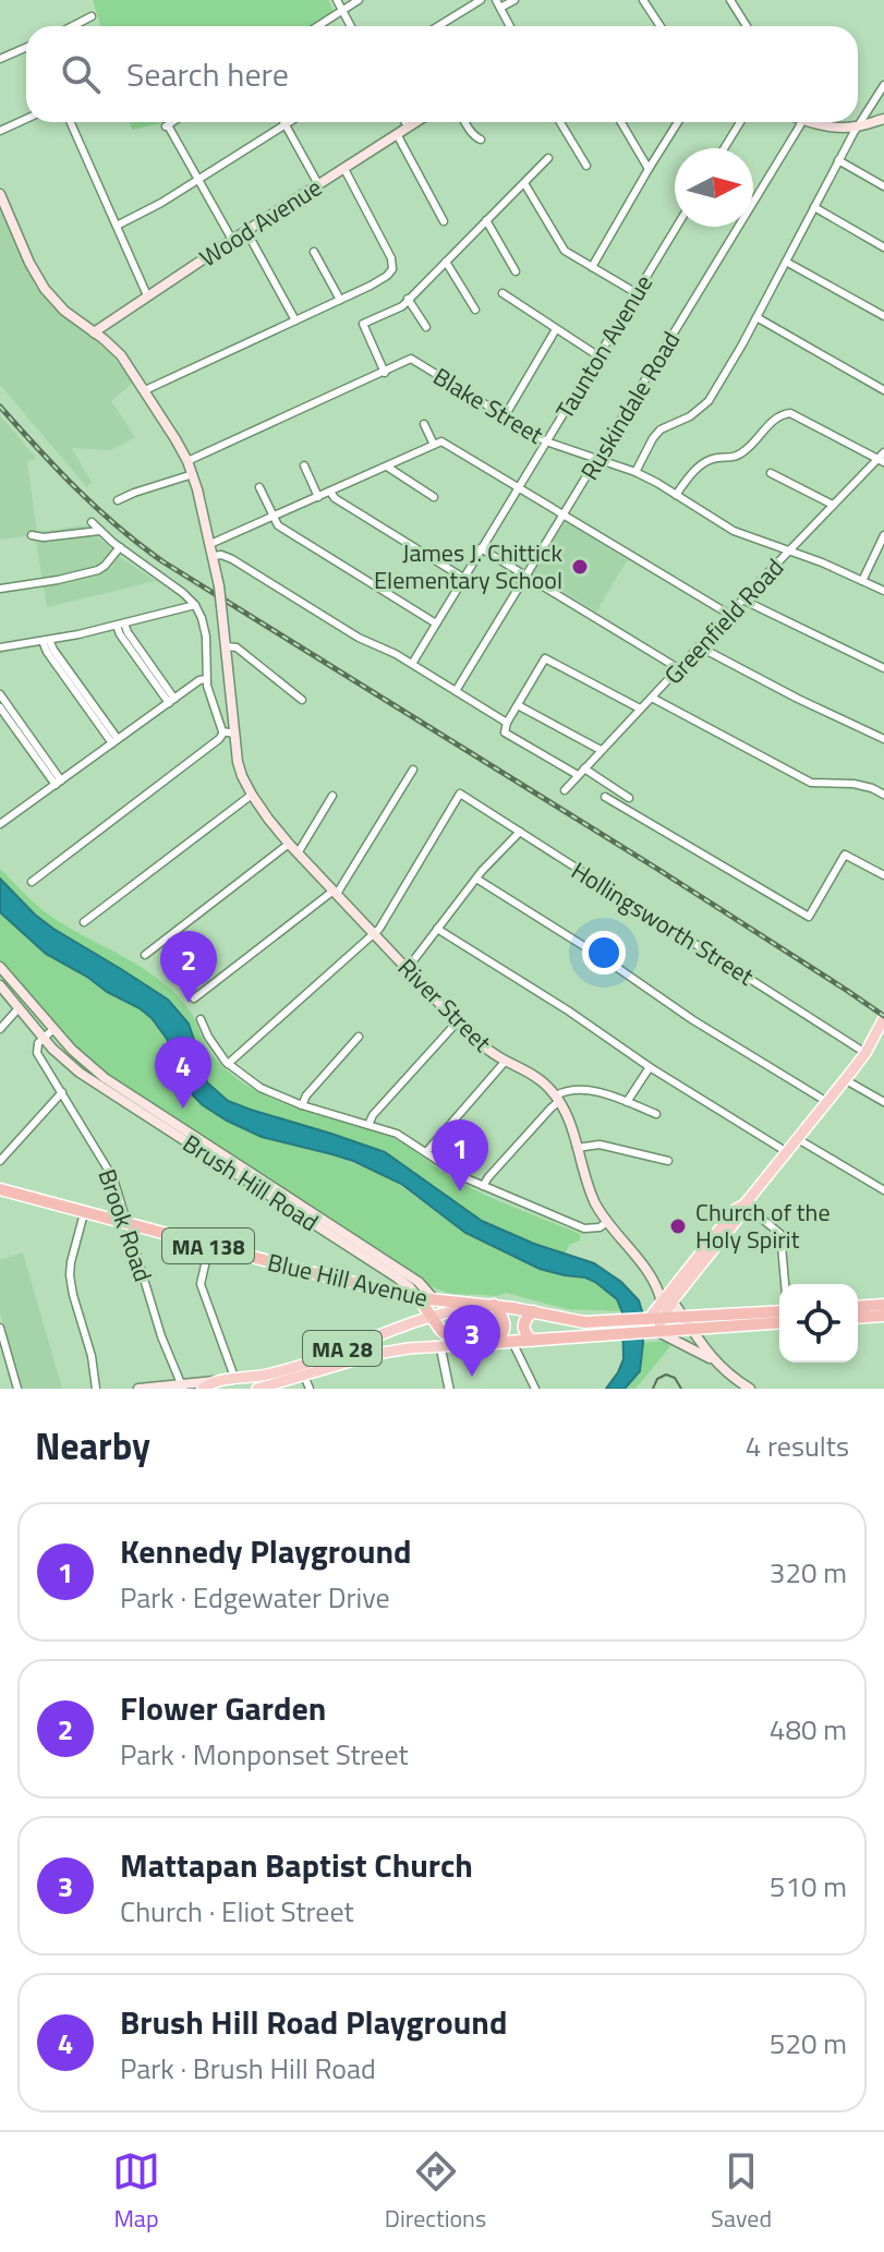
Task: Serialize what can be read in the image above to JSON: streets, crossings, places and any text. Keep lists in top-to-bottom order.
{
  "streets": {
    "highway": [
      "Brush Hill Road",
      "MA 138",
      "Blue Hill Avenue",
      "MA 28"
    ],
    "main road": ["Wood Avenue", "River Street"],
    "street": [
      "Taunton Avenue",
      "Blake Street",
      "Ruskindale Road",
      "Greenfield Road",
      "Hollingsworth Street",
      "Brook Road"
    ]
  },
  "crossings": [
    ["Wood Avenue", "River Street"],
    ["Taunton Avenue", "Blake Street"],
    ["Blake Street", "Ruskindale Road"],
    ["Blake Street", "Greenfield Road"],
    ["Blake Street", "River Street"],
    ["Hollingsworth Street", "River Street"],
    ["Brush Hill Road", "Brook Road"],
    ["Brush Hill Road", "Blue Hill Avenue"],
    ["Brush Hill Road", "MA 28"],
    ["Brook Road", "Blue Hill Avenue"],
    ["Blue Hill Avenue", "MA 28"]
  ],
  "places": ["James J. Chittick Elementary School", "Church of the Holy Spirit"],
  "north": "right",
  "page": {
    "search": "Search here",
    "pins": [
      "2",
      "4",
      "1",
      "3"
    ],
    "heading": ["Nearby", "4 results"],
    "list": [
      {
        "mark": "1",
        "name": "Kennedy Playground",
        "note": "Park · Edgewater Drive",
        "value": "320 m"
      },
      {
        "mark": "2",
        "name": "Flower Garden",
        "note": "Park · Monponset Street",
        "value": "480 m"
      },
      {
        "mark": "3",
        "name": "Mattapan Baptist Church",
        "note": "Church · Eliot Street",
        "value": "510 m"
      },
      {
        "mark": "4",
        "name": "Brush Hill Road Playground",
        "note": "Park · Brush Hill Road",
        "value": "520 m"
      }
    ],
    "nav": ["Map", "Directions", "Saved"]
  }
}
